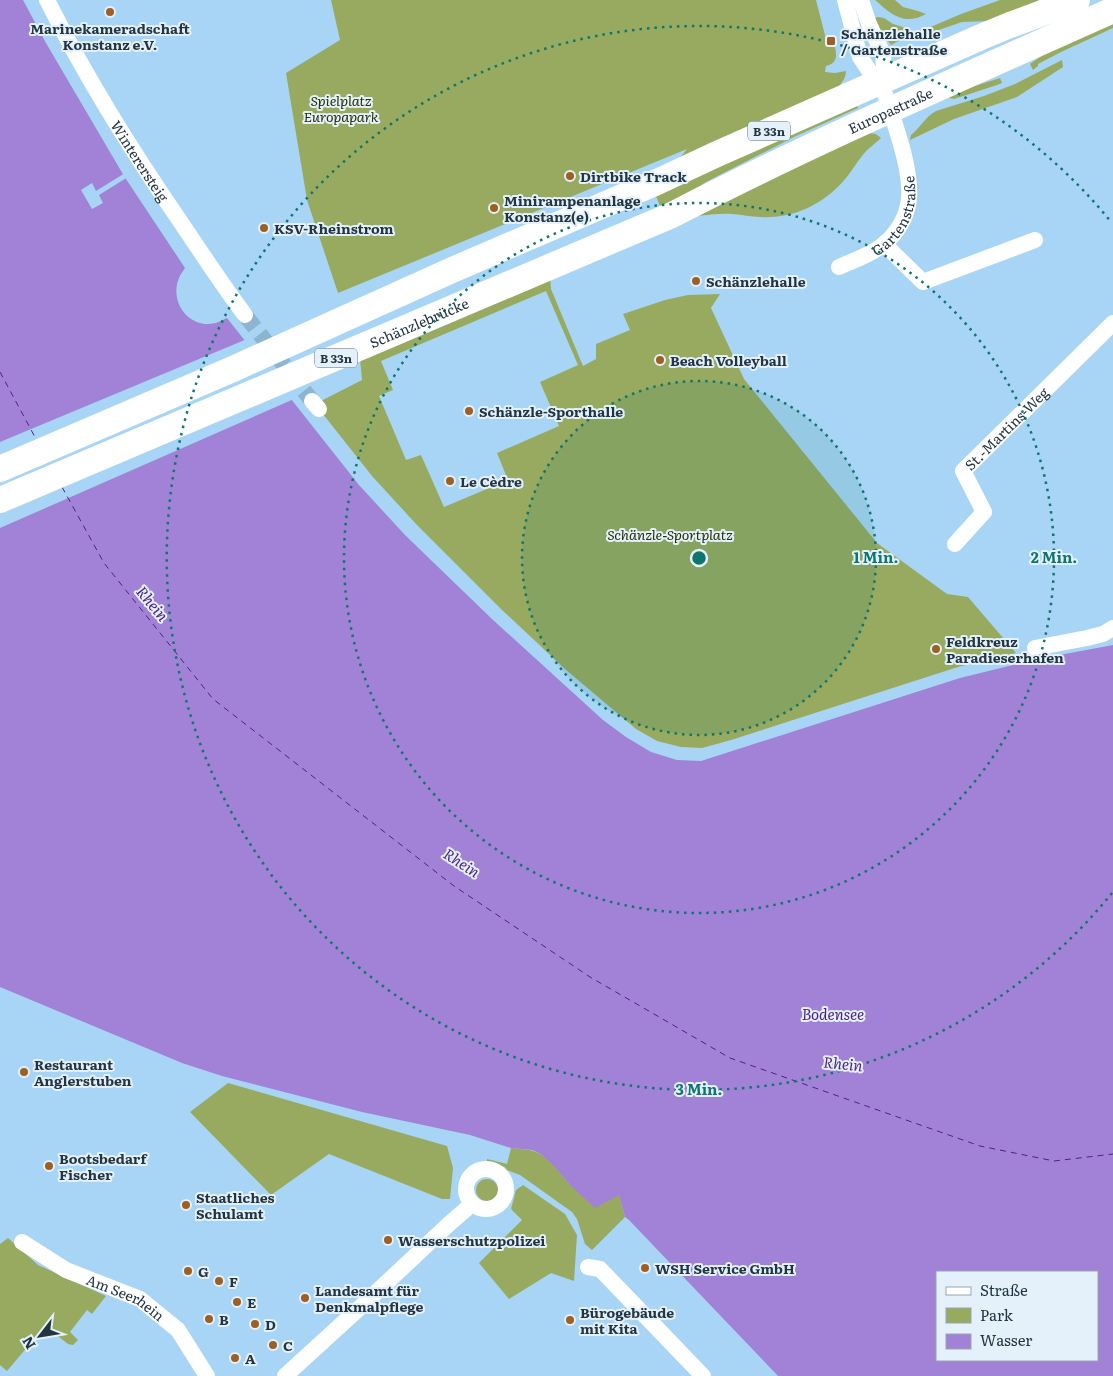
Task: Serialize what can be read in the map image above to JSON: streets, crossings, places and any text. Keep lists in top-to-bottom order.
{
  "streets": {
    "main road": ["Europastraße", "B 33n", "Schänzlebrücke"],
    "street": [
      "Winterersteig",
      "Gartenstraße",
      "St.-Martins-Weg",
      "Am Seerhein"
    ]
  },
  "crossings": [
    ["Europastraße", "Gartenstraße"],
    ["Europastraße", "Schänzlebrücke"],
    ["B 33n", "Gartenstraße"]
  ],
  "water": ["Rhein", "Bodensee"],
  "parks": ["Spielplatz Europapark", "Schänzle-Sportplatz"],
  "places": {
    "other": [
      "Marinekameradschaft Konstanz e.V.",
      "Dirtbike Track",
      "Minirampenanlage Konstanz(e)",
      "KSV-Rheinstrom",
      "Schänzlehalle",
      "Beach Volleyball",
      "Schänzle-Sporthalle",
      "Le Cèdre",
      "Feldkreuz Paradieserhafen",
      "Restaurant Anglerstuben",
      "Bootsbedarf Fischer",
      "Staatliches Schulamt",
      "Wasserschutzpolizei",
      "WSH Service GmbH",
      "G",
      "F",
      "Landesamt für Denkmalpflege",
      "E",
      "B",
      "Bürogebäude mit Kita",
      "D",
      "C",
      "A"
    ],
    "transit": ["Schänzlehalle / Gartenstraße"]
  },
  "legend": ["Straße", "Park", "Wasser"],
  "north": "bottom left",
  "rings": ["1 Min.", "2 Min.", "3 Min."]
}
